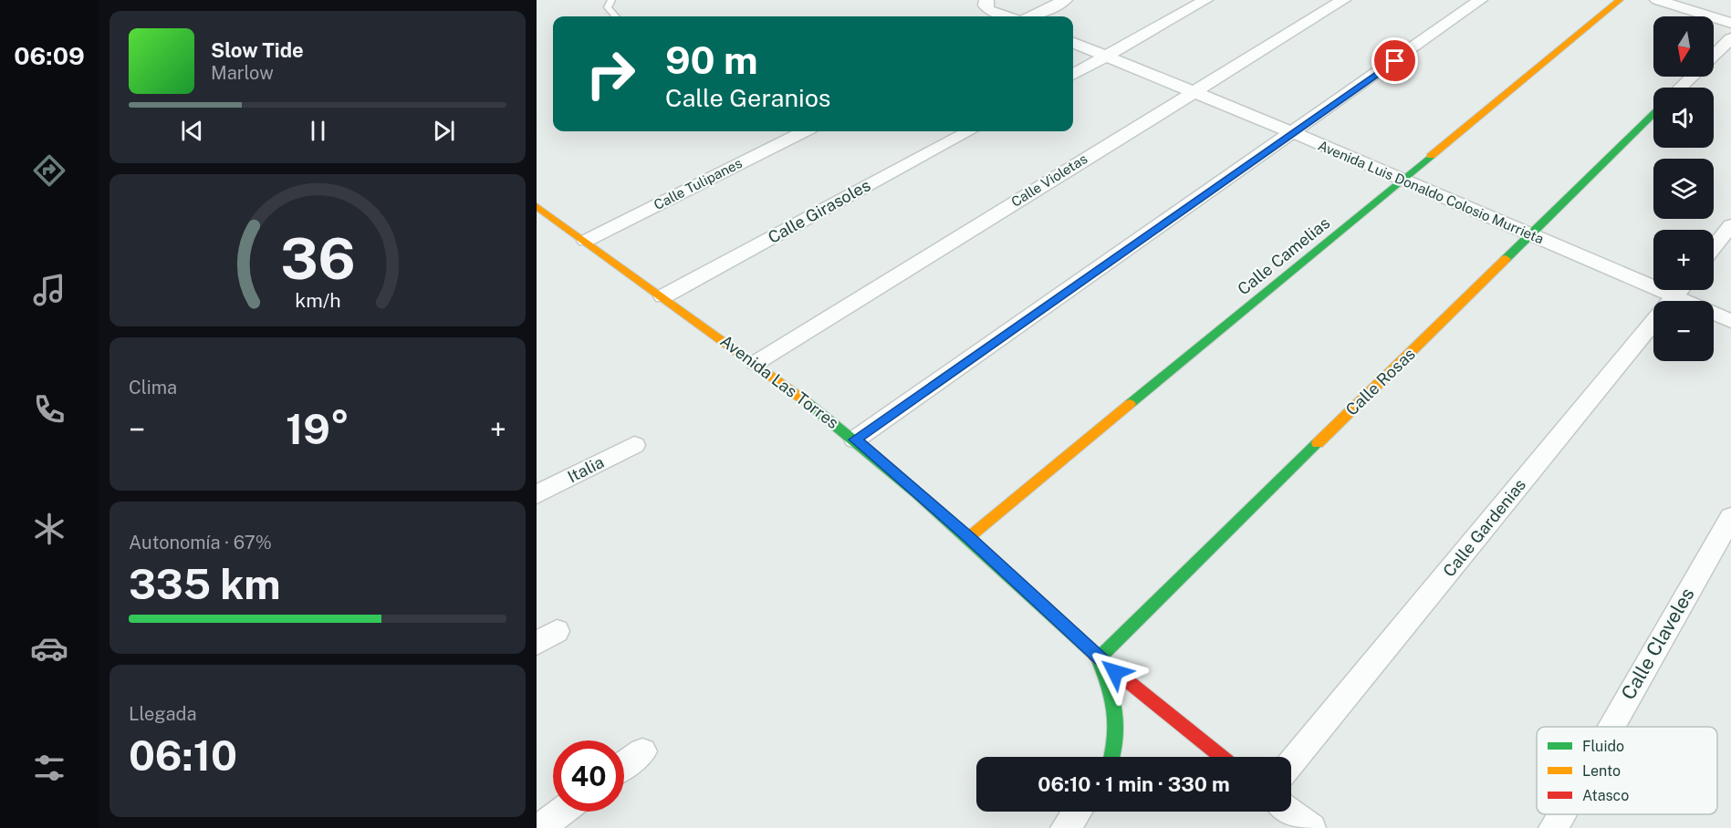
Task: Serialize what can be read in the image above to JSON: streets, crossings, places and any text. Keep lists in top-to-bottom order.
{
  "streets": {
    "street": [
      "Calle Violetas",
      "Calle Tulipanes",
      "Avenida Luis Donaldo Colosio Murrieta",
      "Calle Girasoles",
      "Calle Camelias",
      "Avenida Las Torres",
      "Calle Rosas",
      "Italia",
      "Calle Gardenias",
      "Calle Claveles"
    ]
  },
  "crossings": [
    ["Calle Violetas", "Avenida Luis Donaldo Colosio Murrieta"],
    ["Calle Violetas", "Avenida Las Torres"],
    ["Calle Tulipanes", "Avenida Las Torres"],
    ["Avenida Luis Donaldo Colosio Murrieta", "Calle Camelias"],
    ["Avenida Luis Donaldo Colosio Murrieta", "Calle Rosas"],
    ["Calle Girasoles", "Avenida Las Torres"],
    ["Calle Camelias", "Avenida Las Torres"],
    ["Avenida Las Torres", "Calle Rosas"]
  ],
  "legend": ["Fluido", "Lento", "Atasco"],
  "north": "bottom",
  "page": {
    "tabs": "06:09",
    "map_buttons": ["+", "−"],
    "turn": ["90 m", "Calle Geranios"],
    "song": ["Slow Tide", "Marlow"],
    "tile": [
      "Clima",
      ["Autonomía · 67%", "335 km"],
      ["Llegada", "06:10"]
    ],
    "heat": ["−", "19°", "+"],
    "limit": "40",
    "trip": "06:10 · 1 min · 330 m",
    "gauge": ["36", "km/h"]
  }
}
